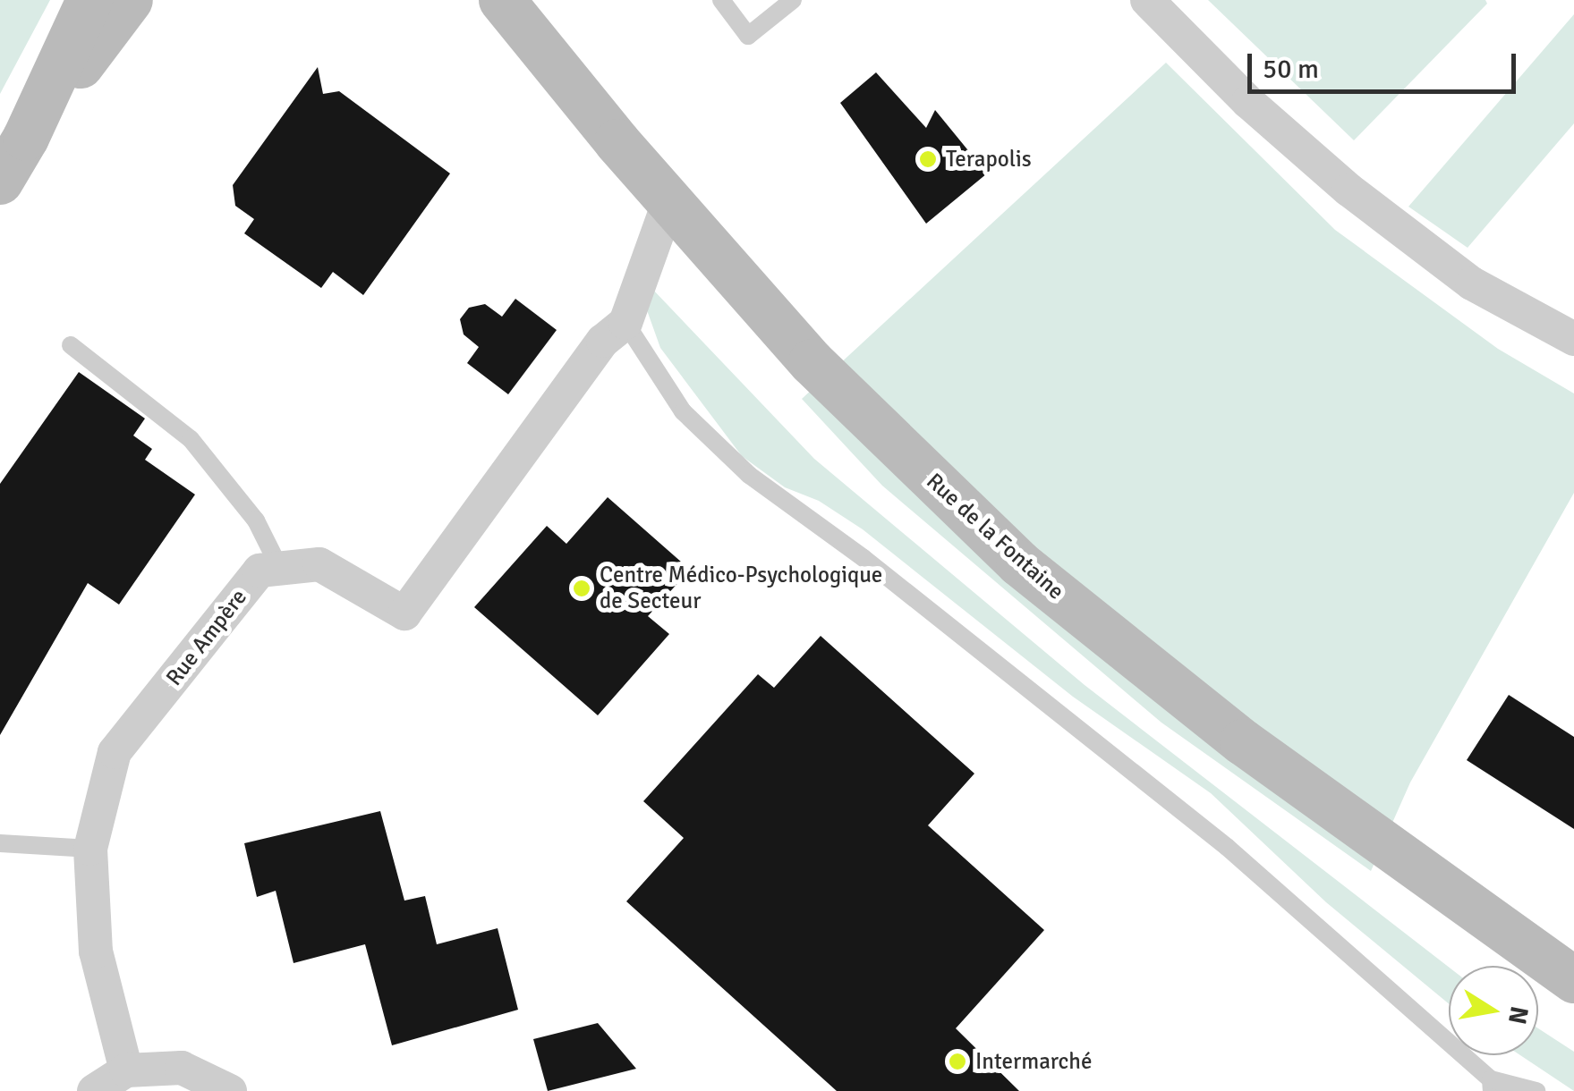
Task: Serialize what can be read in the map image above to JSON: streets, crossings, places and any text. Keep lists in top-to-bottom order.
{
  "streets": {
    "main road": ["Rue de la Fontaine"],
    "street": ["Rue Ampère"]
  },
  "crossings": [
    ["Rue de la Fontaine", "Rue Ampère"]
  ],
  "places": ["Terapolis", "Centre Médico-Psychologique de Secteur", "Intermarché"],
  "scale_bar": "50 m",
  "north": "right"
}
